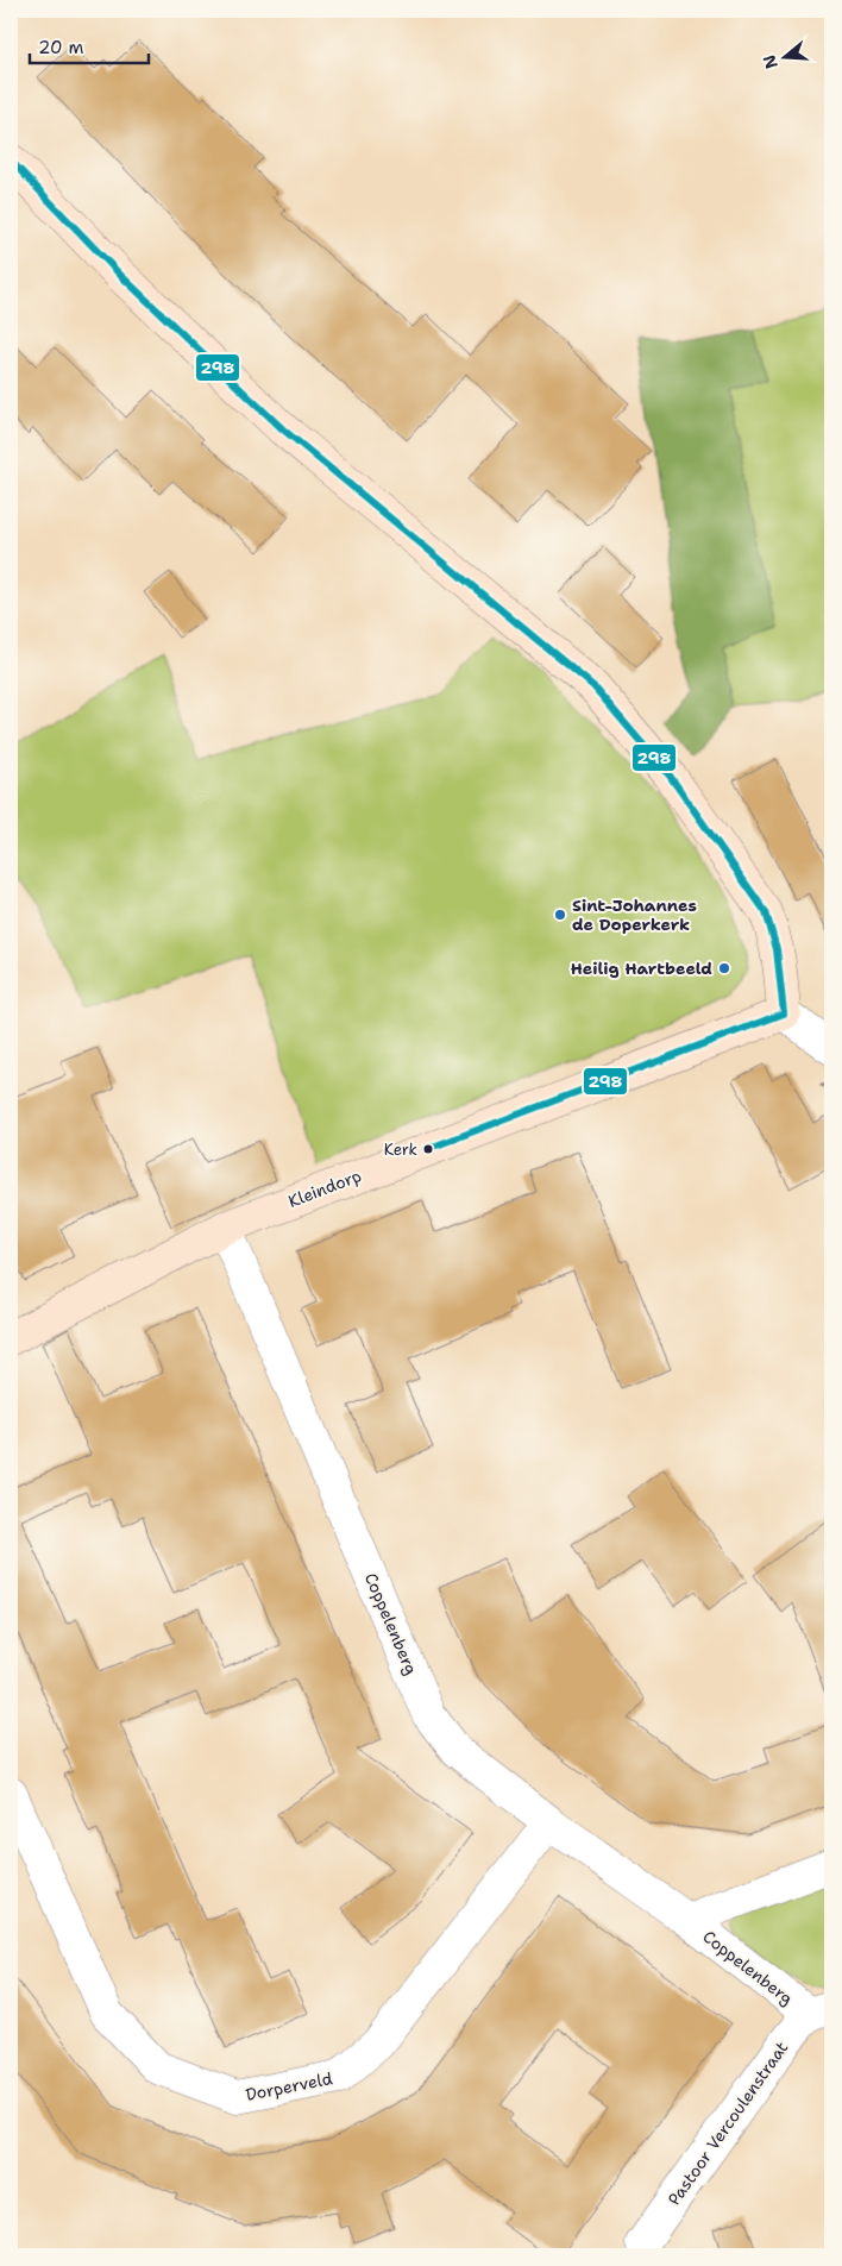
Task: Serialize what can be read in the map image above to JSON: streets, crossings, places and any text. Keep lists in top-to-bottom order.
{
  "streets": {
    "street": [
      "Kleindorp",
      "Coppelenberg",
      "Dorperveld",
      "Pastoor Vercoulenstraat"
    ]
  },
  "crossings": [
    ["Kleindorp", "Coppelenberg"],
    ["Coppelenberg", "Dorperveld"],
    ["Coppelenberg", "Pastoor Vercoulenstraat"]
  ],
  "places": ["Sint-Johannes de Doperkerk", "Heilig Hartbeeld", "Kerk"],
  "lines": ["transit line 298"],
  "scale_bar": "20 m",
  "north": "left"
}
